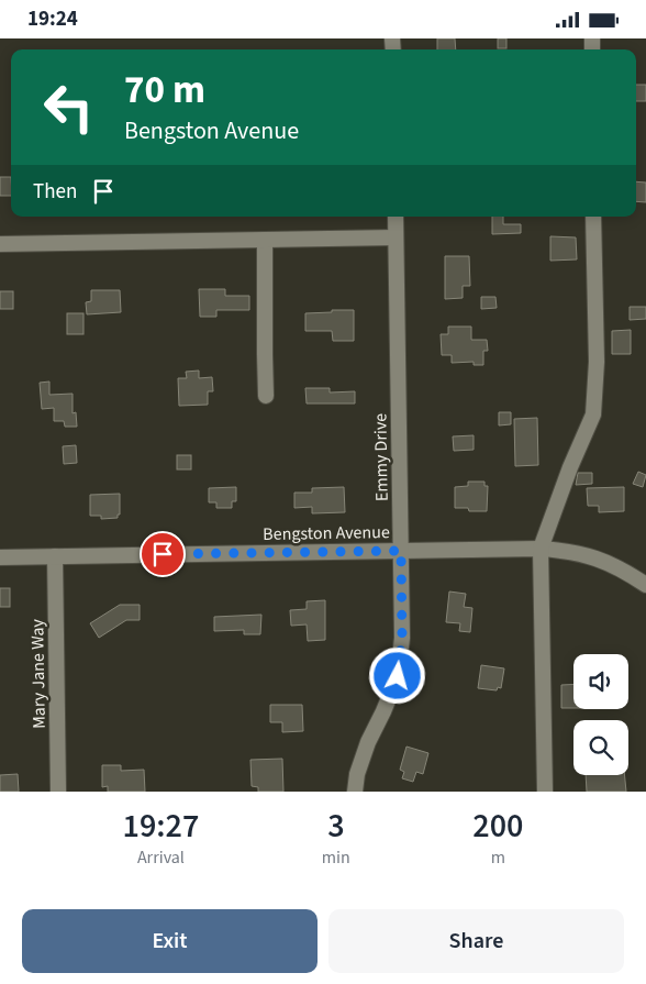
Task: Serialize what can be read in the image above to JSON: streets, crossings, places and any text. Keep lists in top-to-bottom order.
{
  "streets": {
    "street": ["Emmy Drive", "Bengston Avenue", "Mary Jane Way"]
  },
  "crossings": [
    ["Emmy Drive", "Bengston Avenue"],
    ["Bengston Avenue", "Mary Jane Way"]
  ],
  "page": {
    "status": "19:24",
    "turn": ["70 m", "Bengston Avenue"],
    "then": "Then",
    "eta": [
      "19:27",
      "Arrival",
      "3",
      "min",
      "200",
      "m"
    ],
    "buttons": ["Exit", "Share"]
  }
}
